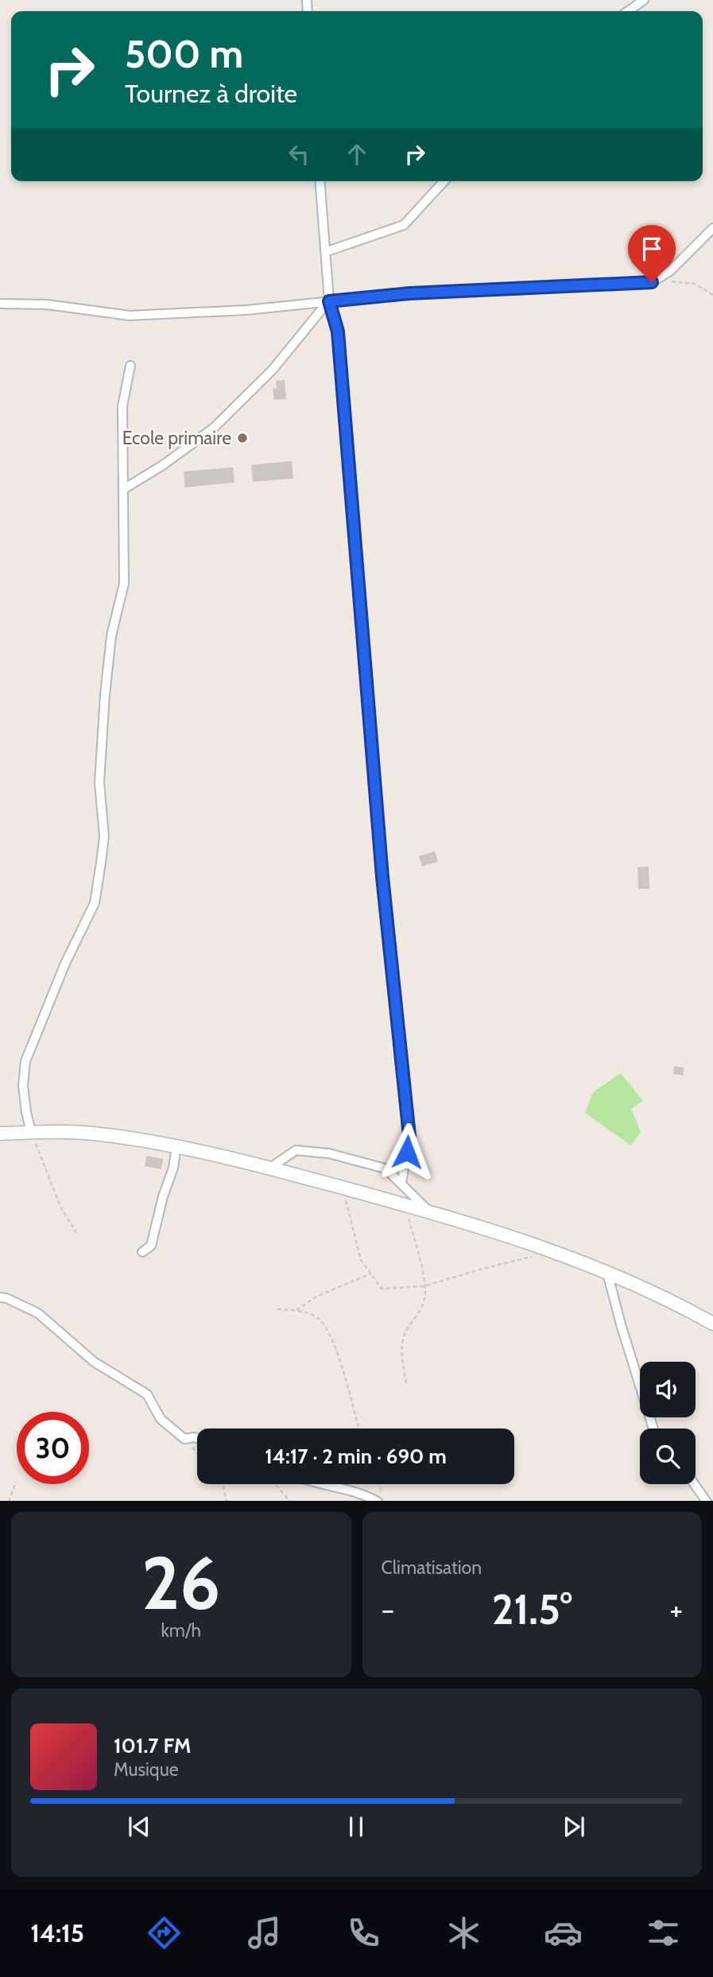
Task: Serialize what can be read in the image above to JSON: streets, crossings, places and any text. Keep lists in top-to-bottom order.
{
  "places": ["Ecole primaire"],
  "page": {
    "turn": ["500 m", "Tournez à droite"],
    "limit": "30",
    "trip": "14:17 · 2 min · 690 m",
    "tile": [
      ["26", "km/h"],
      "Climatisation"
    ],
    "heat": ["−", "21.5°", "+"],
    "song": ["101.7 FM", "Musique"],
    "tabs": "14:15"
  }
}
